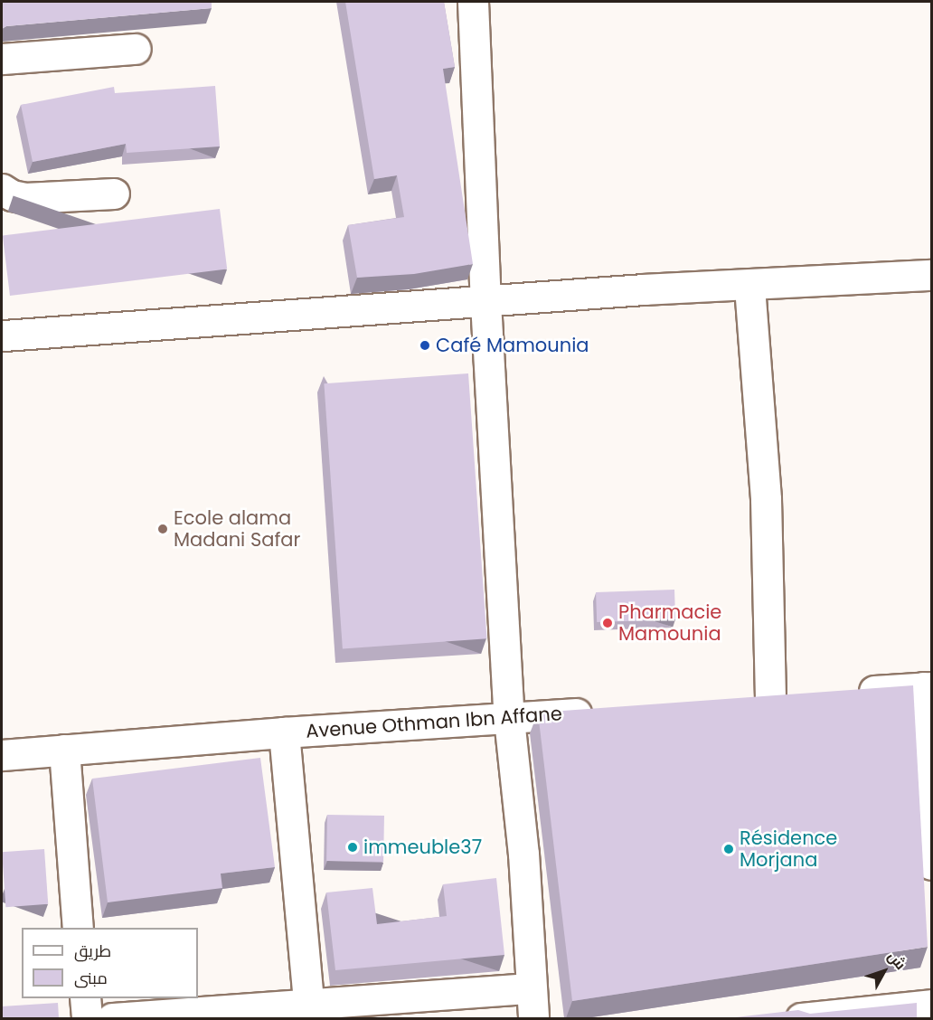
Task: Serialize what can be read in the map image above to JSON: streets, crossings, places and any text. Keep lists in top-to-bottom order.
{
  "streets": {
    "street": ["Avenue Othman Ibn Affane"]
  },
  "places": [
    "Café Mamounia",
    "Ecole alama Madani Safar",
    "Pharmacie Mamounia",
    "immeuble37",
    "Résidence Morjana"
  ],
  "legend": ["طريق", "مبنى"],
  "north": "top right"
}
